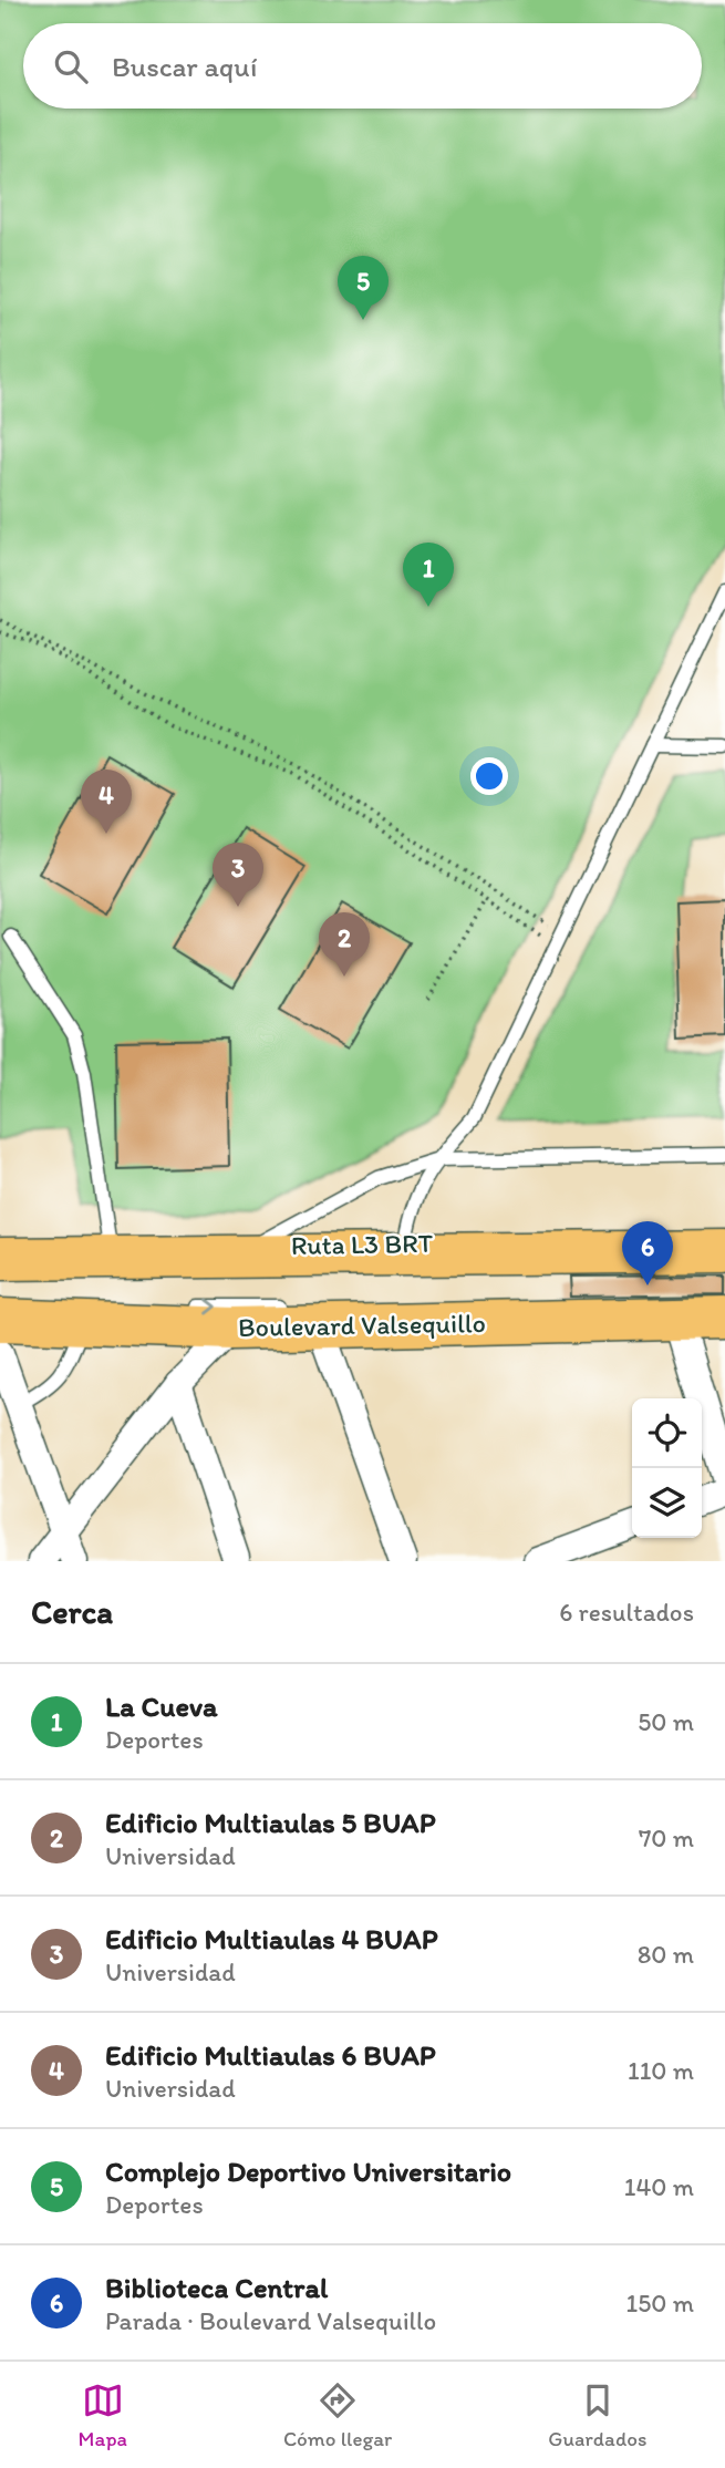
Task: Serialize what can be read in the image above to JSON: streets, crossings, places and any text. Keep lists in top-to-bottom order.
{
  "streets": {
    "main road": ["Boulevard Valsequillo"],
    "lane": ["Ruta L3 BRT"]
  },
  "page": {
    "search": "Buscar aquí",
    "pins": [
      "5",
      "1",
      "4",
      "3",
      "2",
      "6"
    ],
    "heading": ["Cerca", "6 resultados"],
    "list": [
      {
        "mark": "1",
        "name": "La Cueva",
        "note": "Deportes",
        "value": "50 m"
      },
      {
        "mark": "2",
        "name": "Edificio Multiaulas 5 BUAP",
        "note": "Universidad",
        "value": "70 m"
      },
      {
        "mark": "3",
        "name": "Edificio Multiaulas 4 BUAP",
        "note": "Universidad",
        "value": "80 m"
      },
      {
        "mark": "4",
        "name": "Edificio Multiaulas 6 BUAP",
        "note": "Universidad",
        "value": "110 m"
      },
      {
        "mark": "5",
        "name": "Complejo Deportivo Universitario",
        "note": "Deportes",
        "value": "140 m"
      },
      {
        "mark": "6",
        "name": "Biblioteca Central",
        "note": "Parada · Boulevard Valsequillo",
        "value": "150 m"
      }
    ],
    "nav": ["Mapa", "Cómo llegar", "Guardados"]
  }
}
